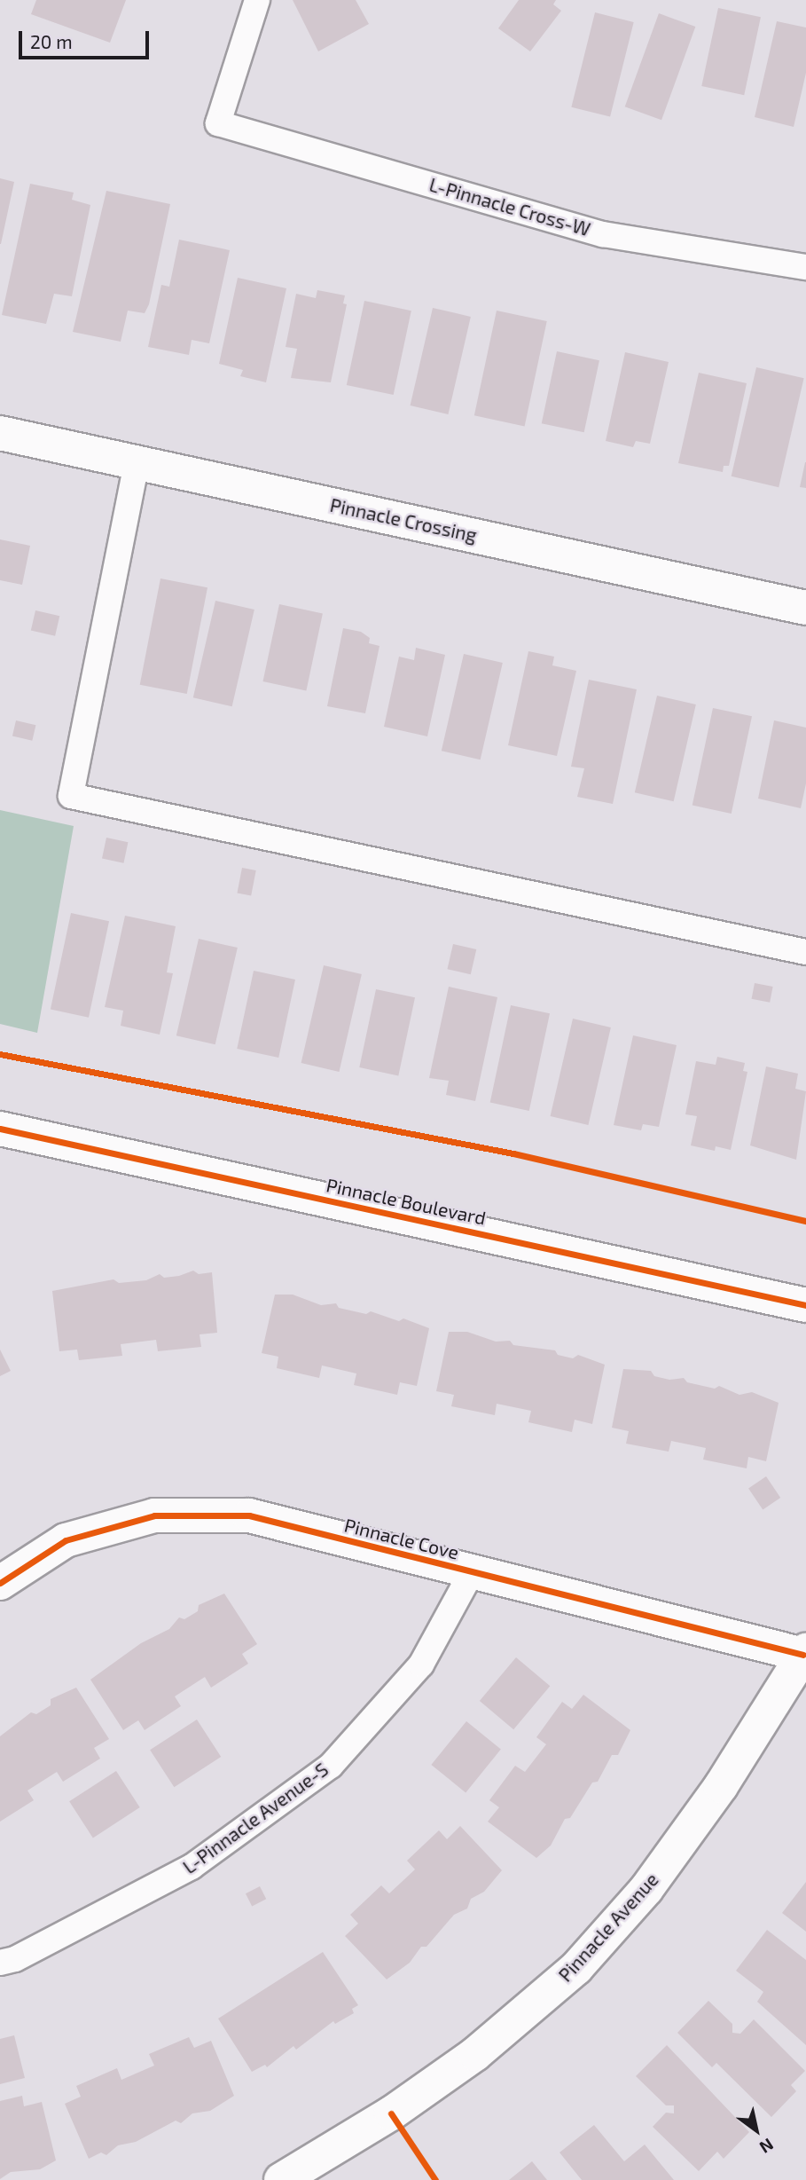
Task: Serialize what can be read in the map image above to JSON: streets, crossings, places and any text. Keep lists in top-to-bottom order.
{
  "streets": {
    "street": [
      "Pinnacle Crossing",
      "Pinnacle Boulevard",
      "Pinnacle Cove",
      "Pinnacle Avenue"
    ],
    "lane": ["L-Pinnacle Cross-W", "L-Pinnacle Avenue-S"]
  },
  "crossings": [
    ["Pinnacle Cove", "L-Pinnacle Avenue-S"],
    ["Pinnacle Cove", "Pinnacle Avenue"]
  ],
  "scale_bar": "20 m",
  "north": "bottom right"
}
